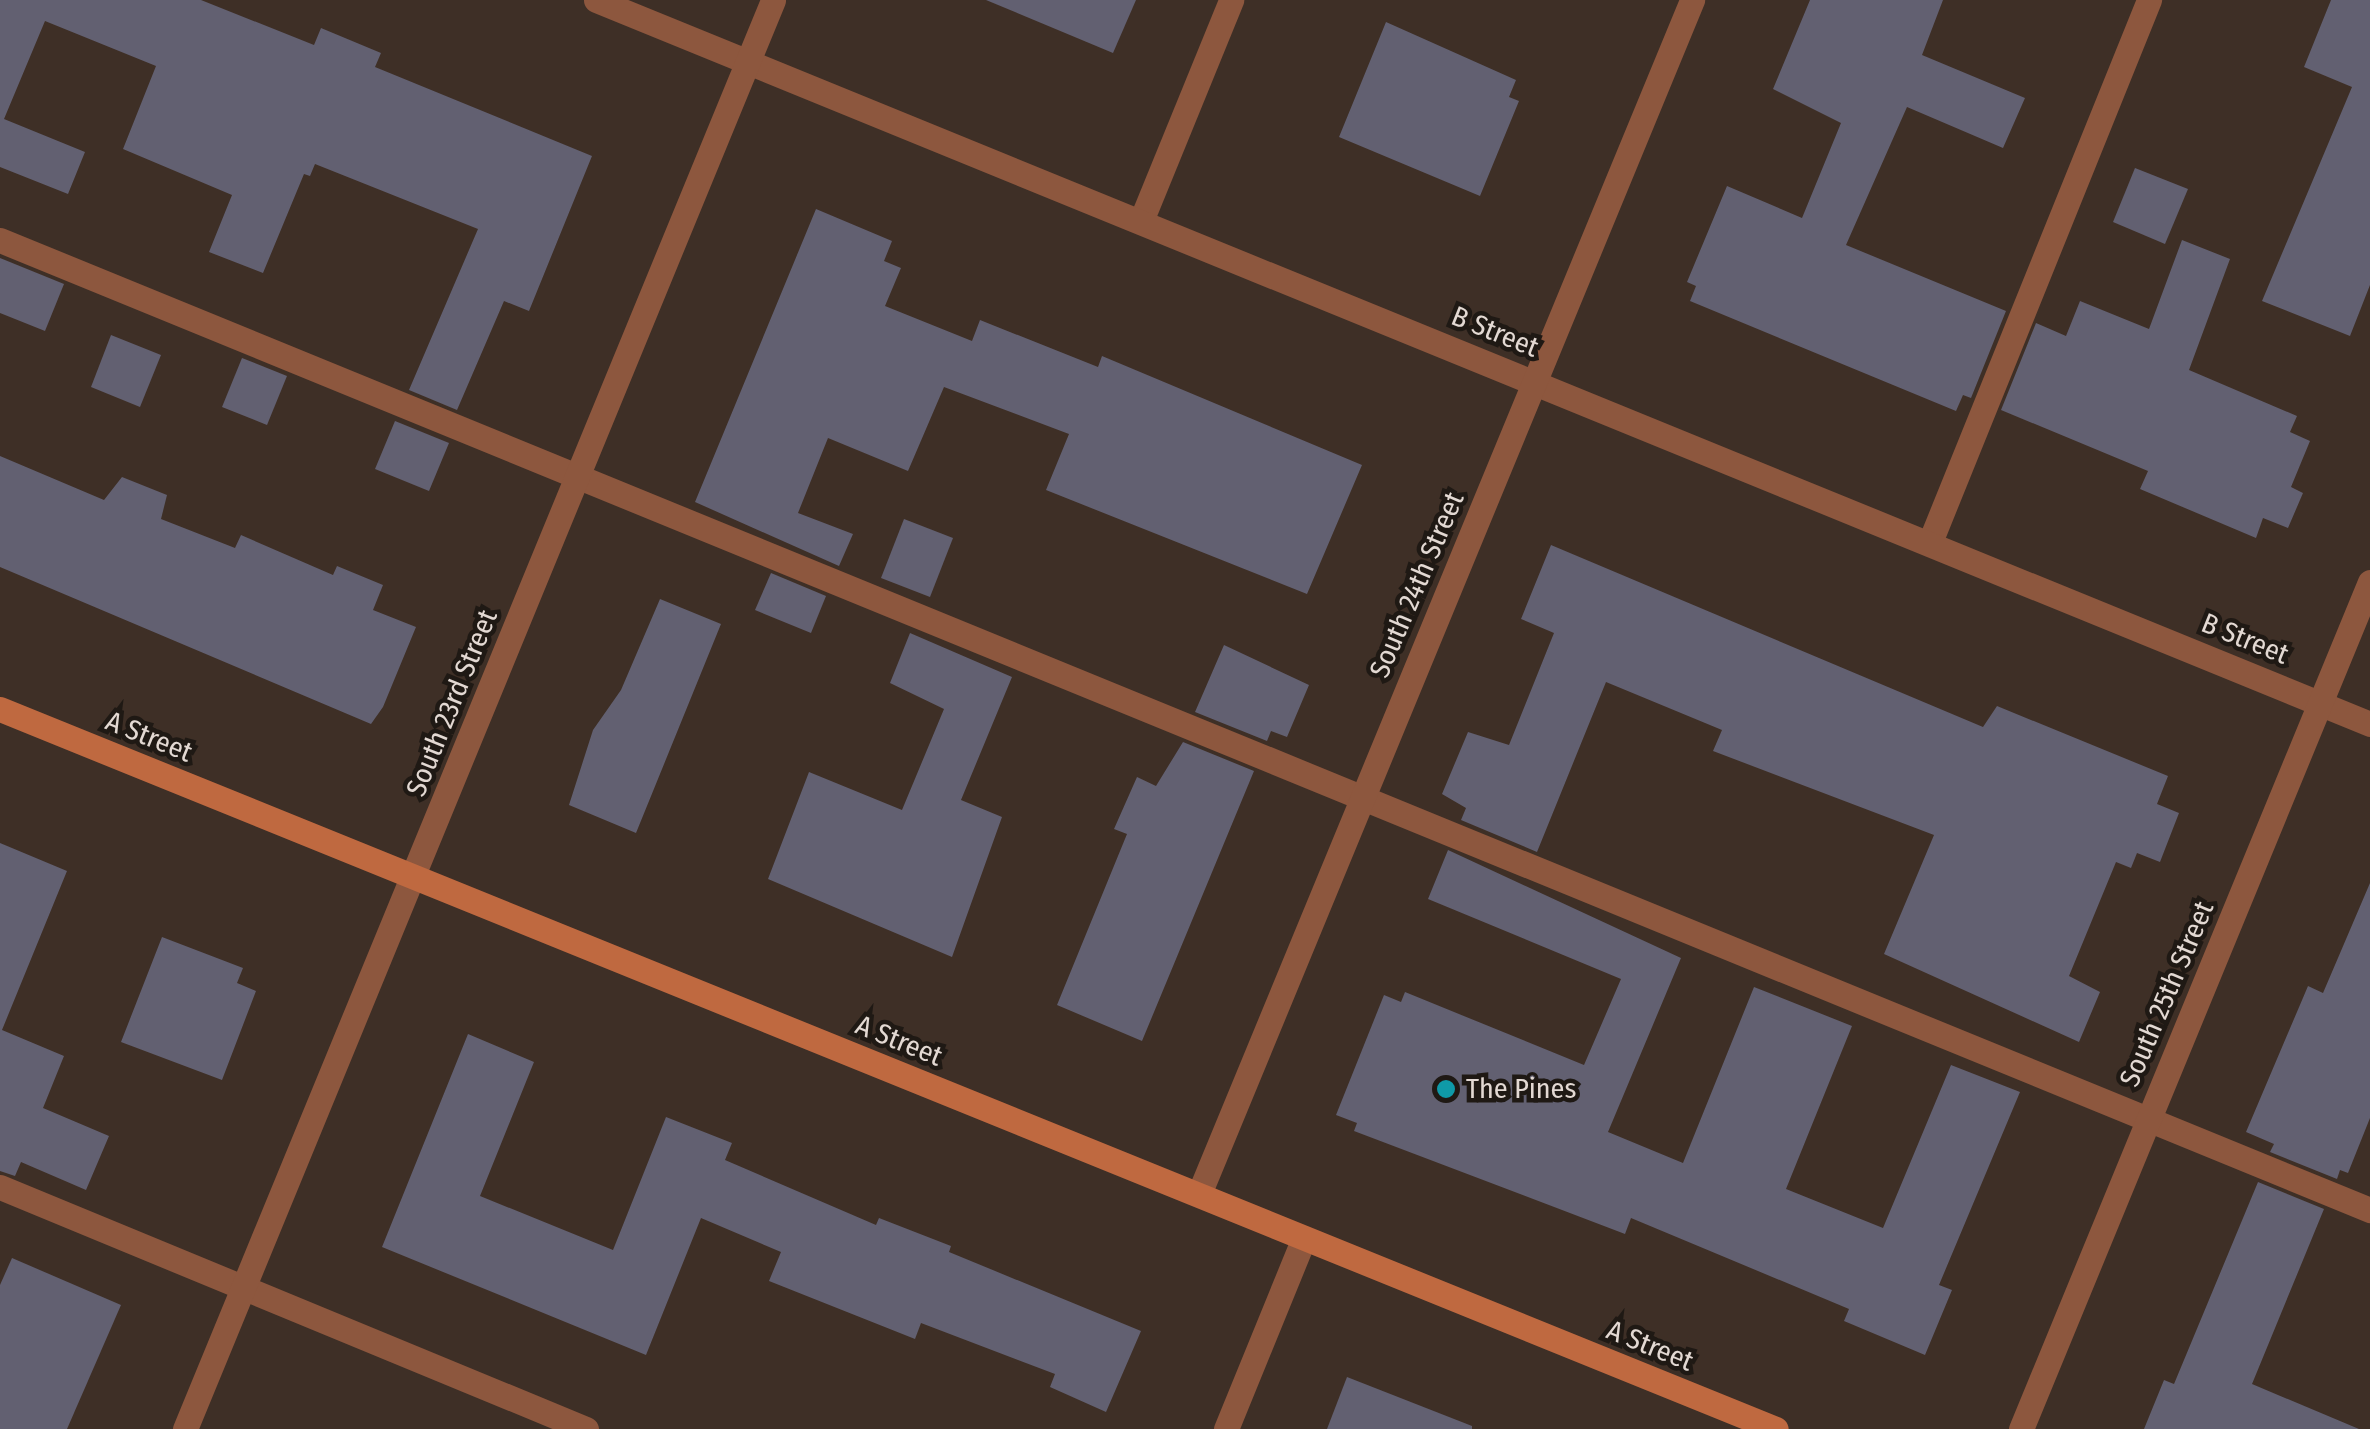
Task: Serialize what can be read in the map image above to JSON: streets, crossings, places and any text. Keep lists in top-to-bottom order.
{
  "streets": {
    "main road": ["A Street"],
    "street": [
      "B Street",
      "South 24th Street",
      "South 23rd Street",
      "South 25th Street"
    ]
  },
  "crossings": [
    ["B Street", "South 24th Street"],
    ["B Street", "South 23rd Street"],
    ["B Street", "South 25th Street"],
    ["South 24th Street", "A Street"],
    ["South 23rd Street", "A Street"]
  ],
  "places": ["The Pines"]
}
